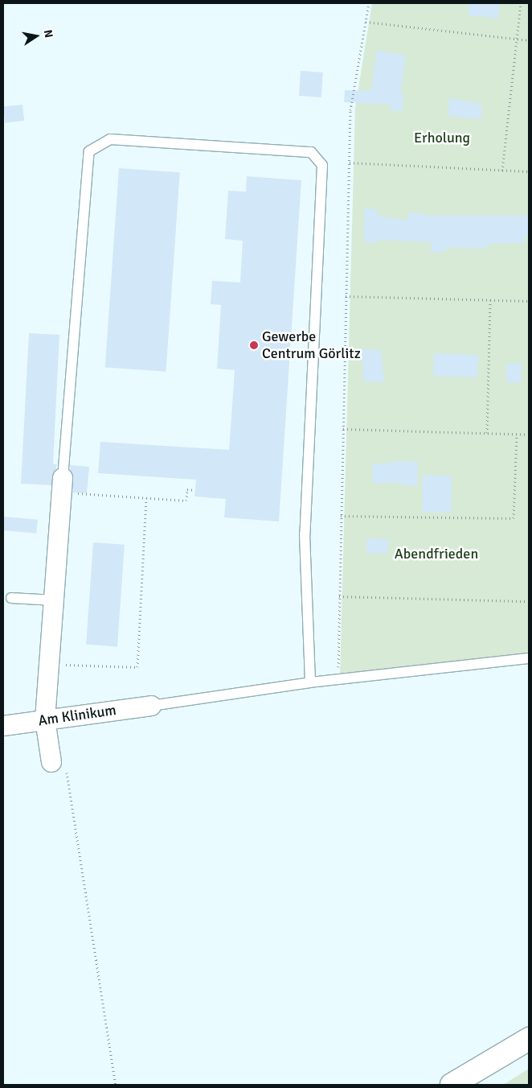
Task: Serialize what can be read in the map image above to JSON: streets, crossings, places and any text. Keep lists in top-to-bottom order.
{
  "streets": {
    "street": ["Am Klinikum"]
  },
  "parks": ["Erholung", "Abendfrieden"],
  "places": ["Gewerbe Centrum Görlitz"],
  "north": "right"
}
